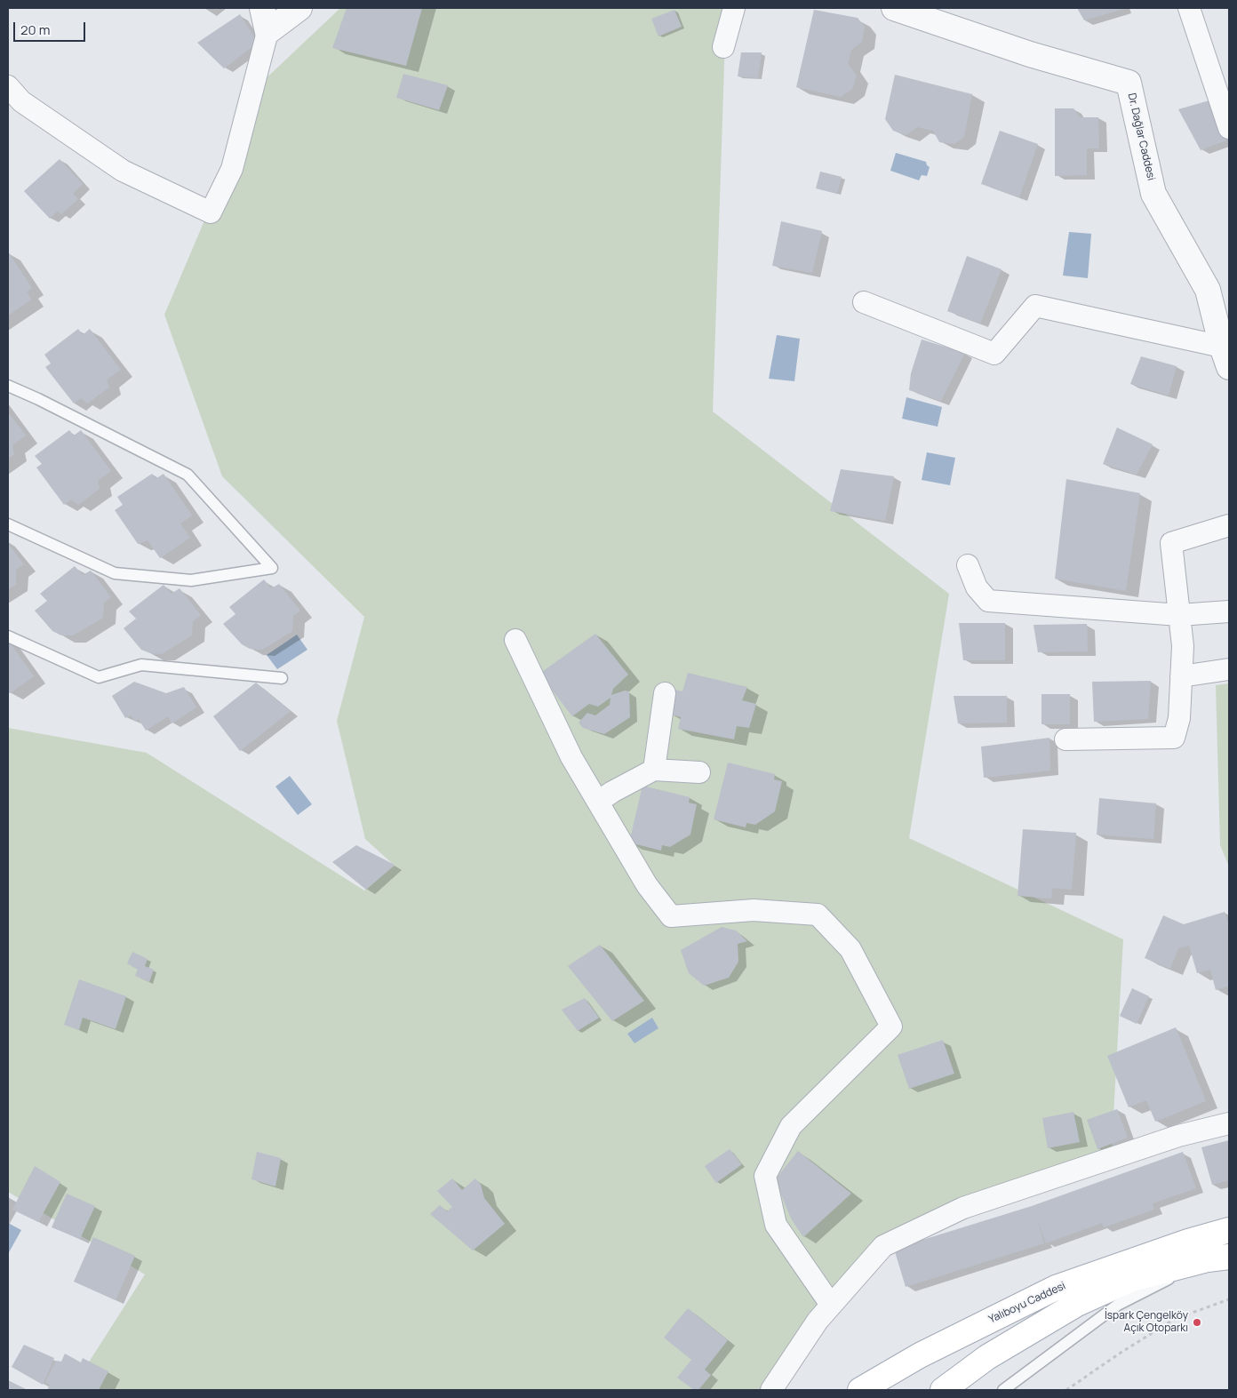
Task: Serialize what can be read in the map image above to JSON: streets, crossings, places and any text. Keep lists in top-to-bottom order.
{
  "streets": {
    "main road": ["Yalıboyu Caddesi"],
    "street": ["Dr. Dağlar Caddesi"]
  },
  "places": ["İspark Çengelköy Açık Otoparkı"],
  "scale_bar": "20 m"
}
